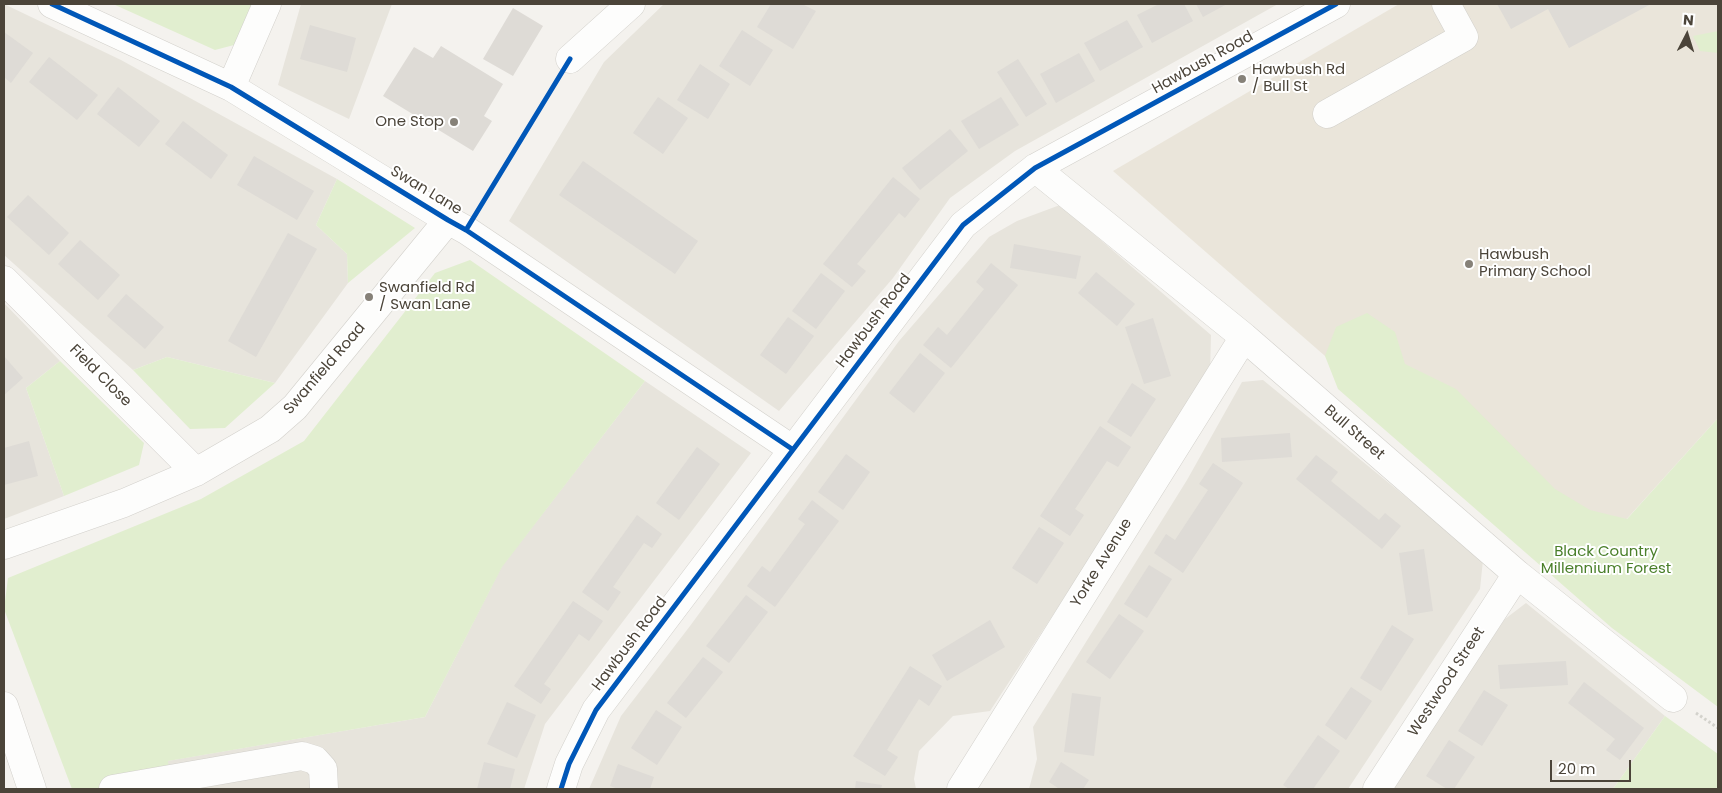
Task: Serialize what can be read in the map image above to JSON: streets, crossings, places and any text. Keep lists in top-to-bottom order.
{
  "streets": {
    "street": [
      "Hawbush Road",
      "Swan Lane",
      "Swanfield Road",
      "Field Close",
      "Bull Street",
      "Yorke Avenue",
      "Westwood Street"
    ]
  },
  "crossings": [
    ["Hawbush Road", "Swan Lane"],
    ["Hawbush Road", "Bull Street"],
    ["Swan Lane", "Swanfield Road"],
    ["Swanfield Road", "Field Close"],
    ["Bull Street", "Yorke Avenue"],
    ["Bull Street", "Westwood Street"]
  ],
  "parks": ["Black Country Millennium Forest"],
  "places": [
    "Hawbush Rd / Bull St",
    "One Stop",
    "Hawbush Primary School",
    "Swanfield Rd / Swan Lane"
  ],
  "scale_bar": "20 m",
  "north": "top"
}
